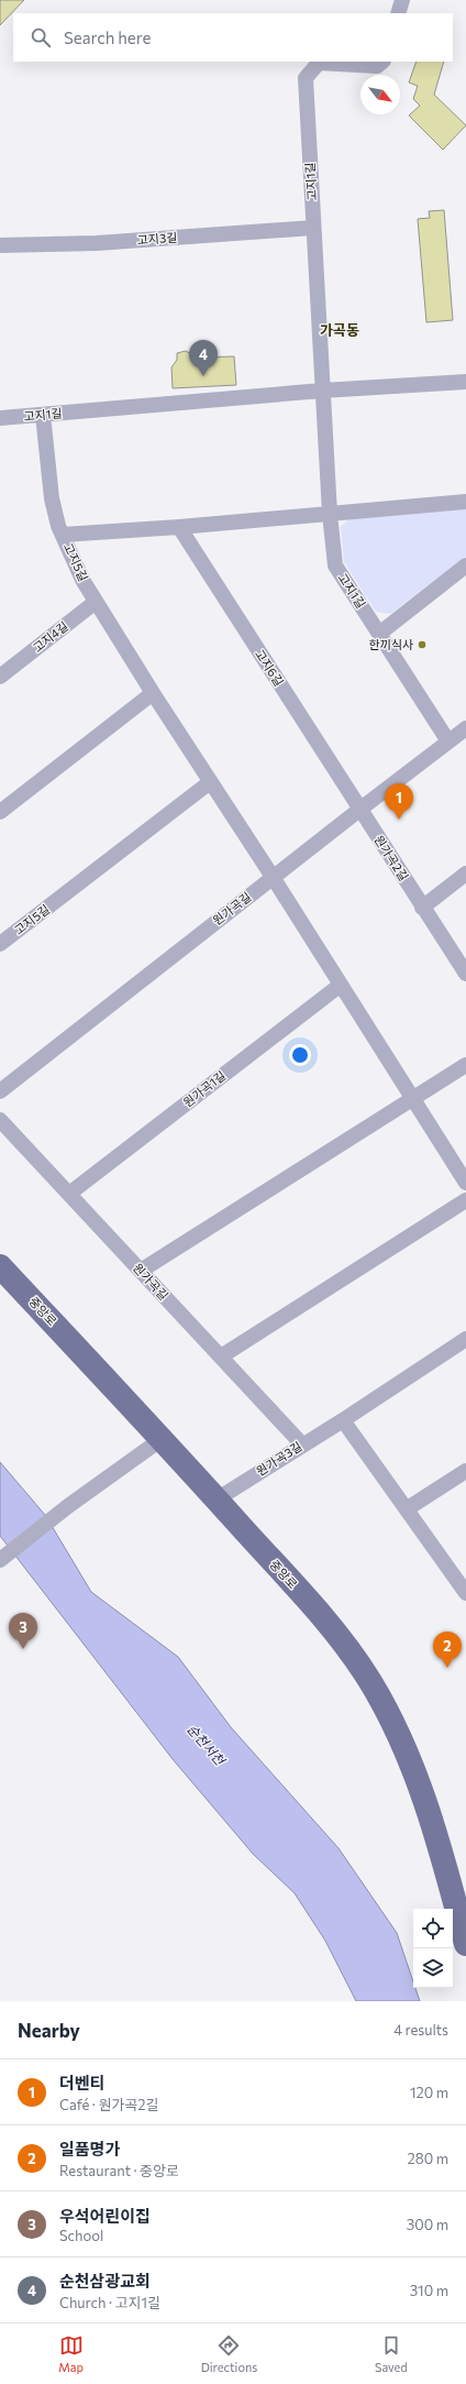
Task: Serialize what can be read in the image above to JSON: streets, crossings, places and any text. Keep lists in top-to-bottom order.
{
  "streets": {
    "main road": ["중앙로"],
    "street": [
      "고지1길",
      "고지3길",
      "고지5길",
      "고지4길",
      "고지6길",
      "원가곡2길",
      "원가곡길",
      "원가곡1길",
      "원가곡3길"
    ]
  },
  "crossings": [
    ["고지1길", "고지3길"],
    ["고지1길", "고지5길"],
    ["고지1길", "원가곡길"],
    ["고지5길", "고지4길"],
    ["고지5길", "원가곡길"],
    ["고지6길", "원가곡2길"],
    ["고지6길", "원가곡길"],
    ["원가곡2길", "원가곡길"],
    ["원가곡길", "원가곡1길"],
    ["원가곡길", "원가곡3길"],
    ["중앙로", "원가곡3길"]
  ],
  "districts": ["가곡동"],
  "water": ["순천서천"],
  "places": ["한끼식사"],
  "north": "bottom right",
  "page": {
    "search": "Search here",
    "pins": [
      "4",
      "1",
      "3",
      "2"
    ],
    "heading": ["Nearby", "4 results"],
    "list": [
      {
        "mark": "1",
        "name": "더벤티",
        "note": "Café · 원가곡2길",
        "value": "120 m"
      },
      {
        "mark": "2",
        "name": "일품명가",
        "note": "Restaurant · 중앙로",
        "value": "280 m"
      },
      {
        "mark": "3",
        "name": "우석어린이집",
        "note": "School",
        "value": "300 m"
      },
      {
        "mark": "4",
        "name": "순천삼광교회",
        "note": "Church · 고지1길",
        "value": "310 m"
      }
    ],
    "nav": ["Map", "Directions", "Saved"]
  }
}
